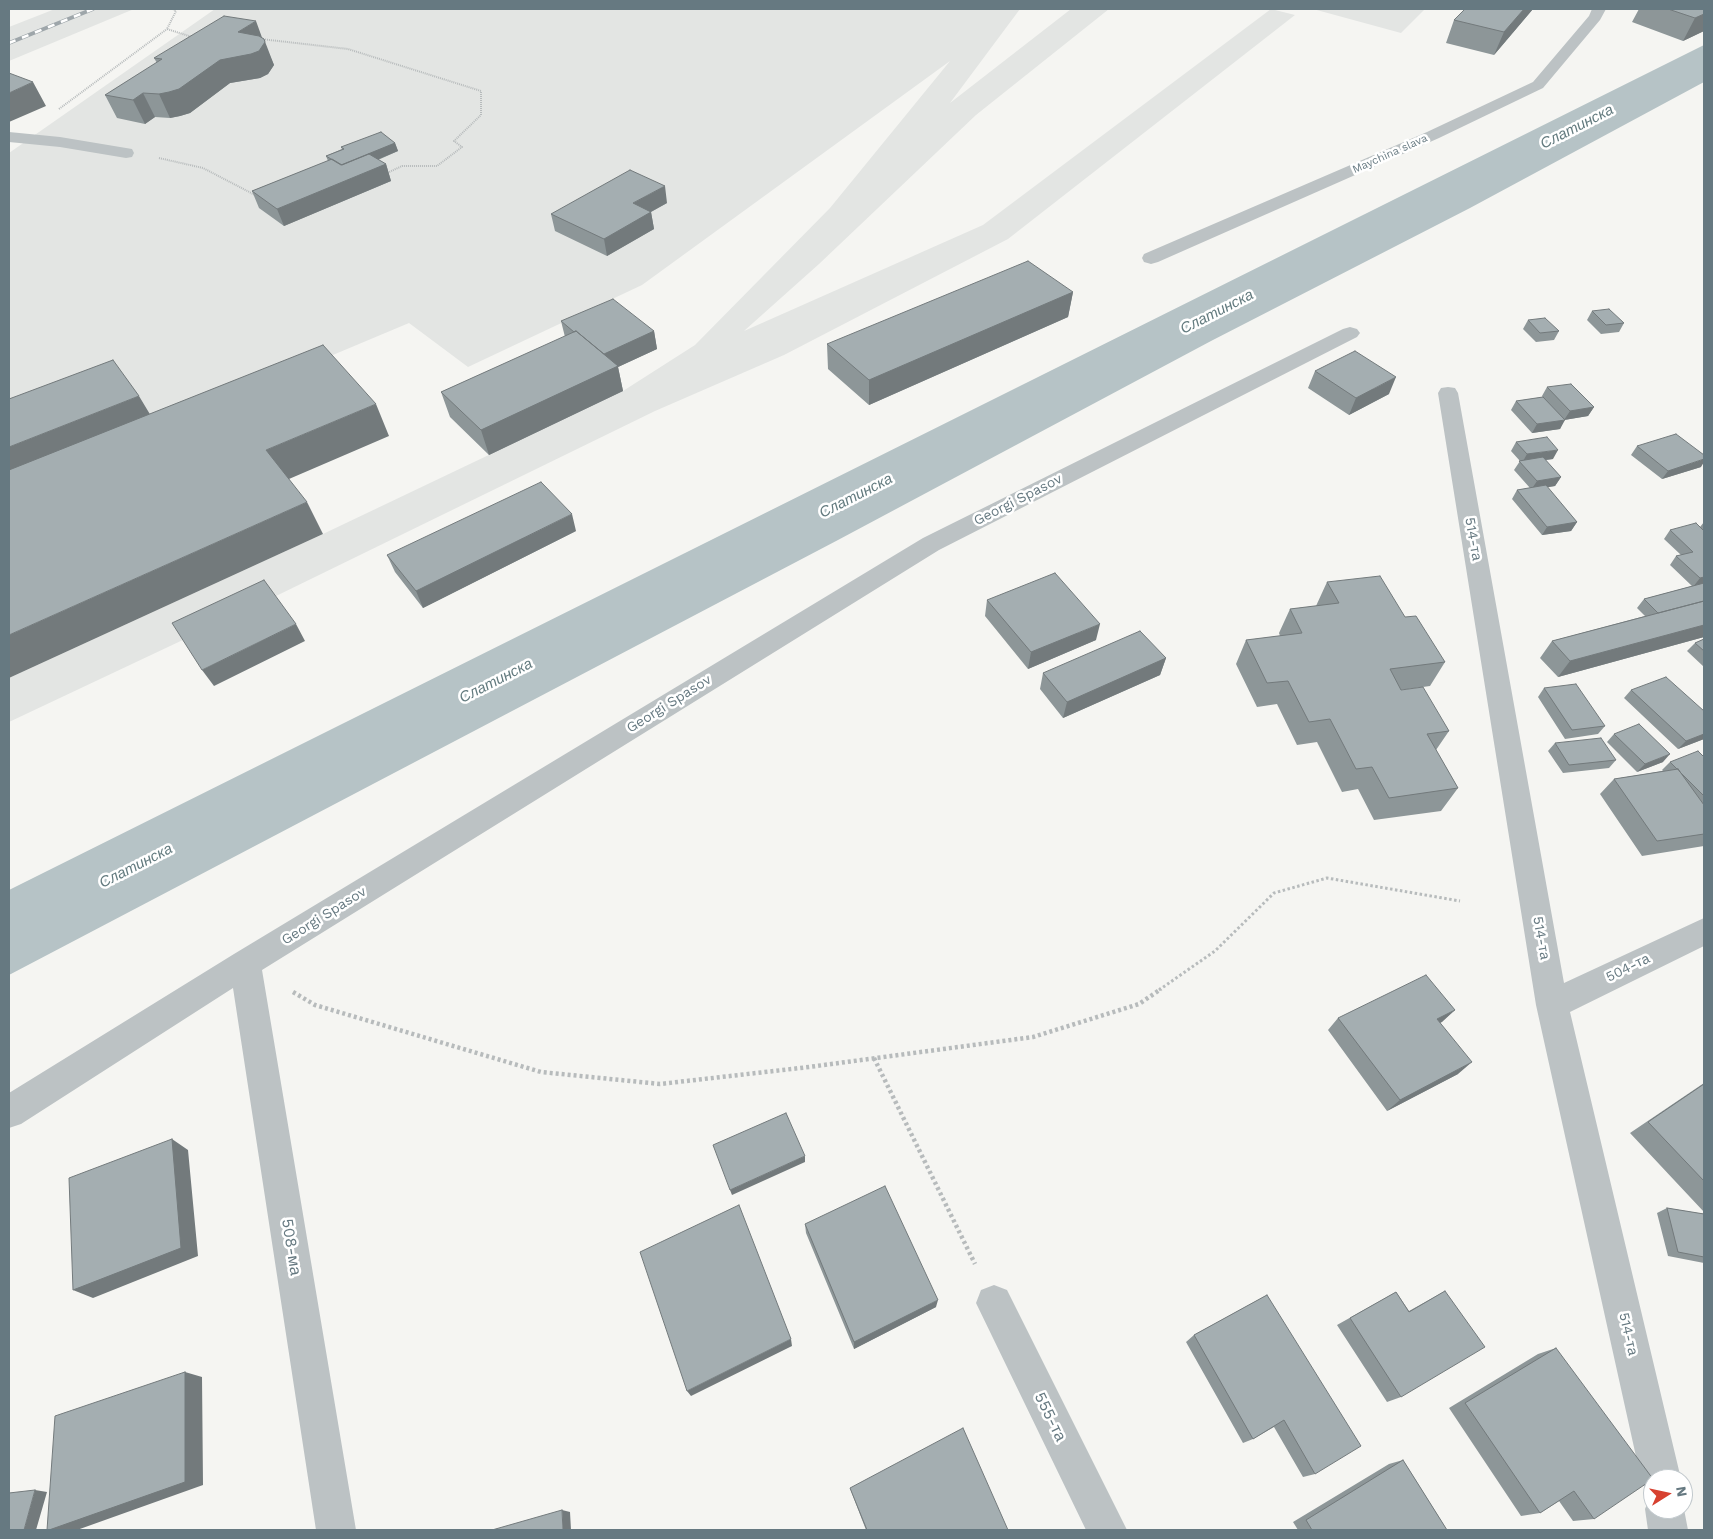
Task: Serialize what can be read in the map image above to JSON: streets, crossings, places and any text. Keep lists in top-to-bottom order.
{
  "streets": {
    "street": [
      "Maychina slava",
      "Georgi Spasov",
      "514-та",
      "504-та",
      "508-ма",
      "555-та"
    ]
  },
  "crossings": [
    ["Georgi Spasov", "508-ма"],
    ["514-та", "504-та"]
  ],
  "water": ["Слатинска"],
  "north": "right"
}
